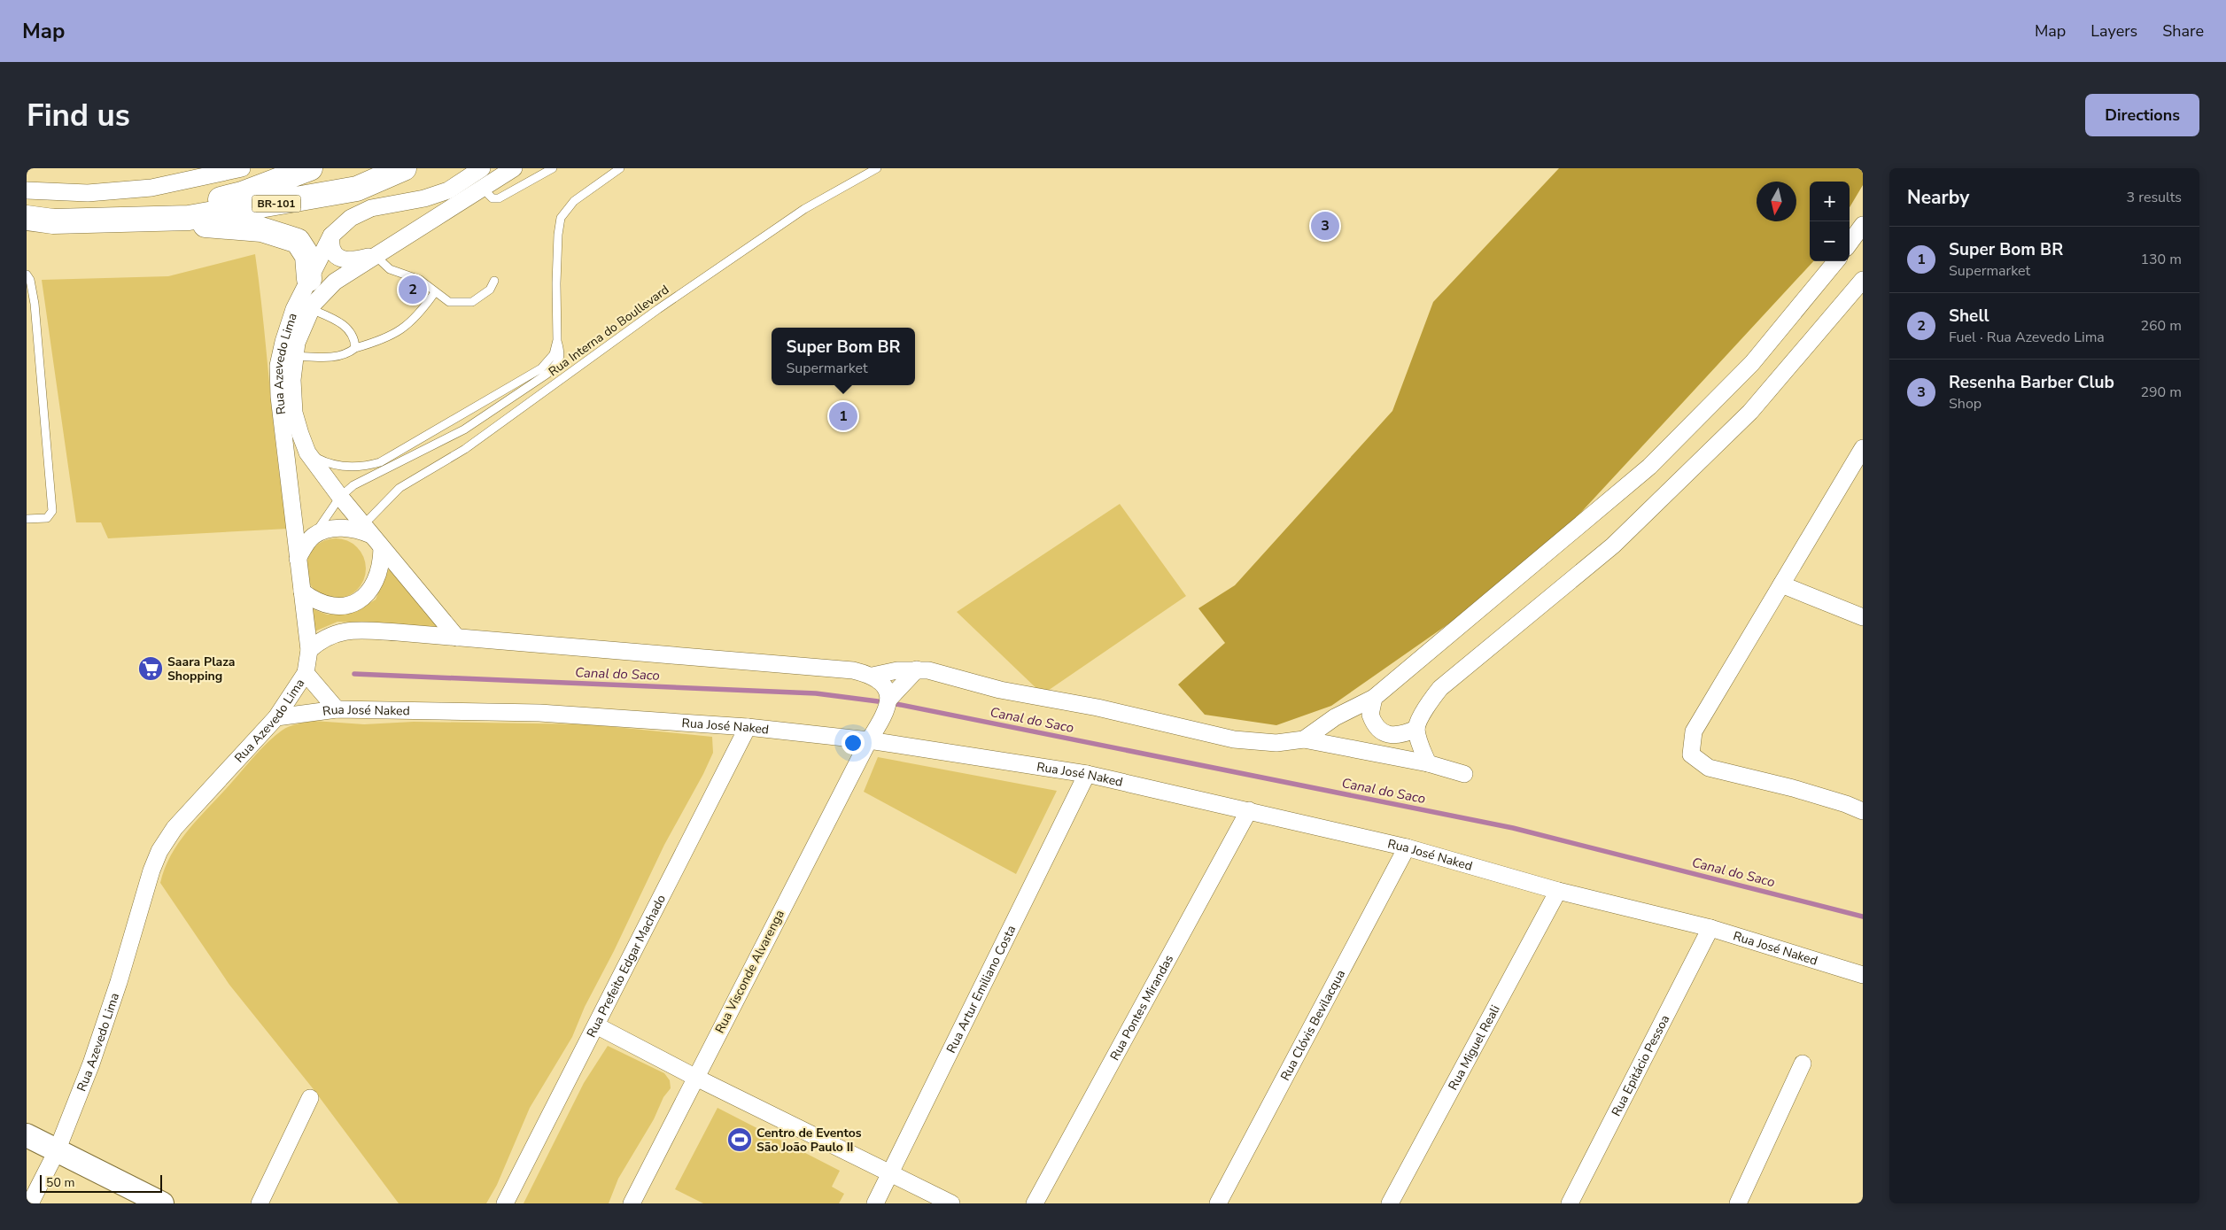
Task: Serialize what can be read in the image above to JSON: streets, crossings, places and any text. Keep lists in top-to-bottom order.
{
  "streets": {
    "highway": ["BR-101"],
    "street": [
      "Rua Azevedo Lima",
      "Rua José Naked",
      "Rua Prefeito Edgar Machado",
      "Rua Visconde Alvarenga",
      "Rua Artur Emiliano Costa",
      "Rua Pontes Mirandas",
      "Rua Clóvis Bevilacqua",
      "Rua Miguel Reali",
      "Rua Epitácio Pessoa"
    ],
    "lane": ["Rua Interna do Boullevard"]
  },
  "crossings": [
    ["Rua Interna do Boullevard", "Rua Azevedo Lima"],
    ["Rua Azevedo Lima", "Rua José Naked"],
    ["Rua José Naked", "Rua Prefeito Edgar Machado"],
    ["Rua José Naked", "Rua Visconde Alvarenga"],
    ["Rua José Naked", "Rua Artur Emiliano Costa"],
    ["Rua José Naked", "Rua Pontes Mirandas"],
    ["Rua José Naked", "Rua Clóvis Bevilacqua"],
    ["Rua José Naked", "Rua Miguel Reali"],
    ["Rua José Naked", "Rua Epitácio Pessoa"]
  ],
  "water": ["Canal do Saco"],
  "places": {
    "supermarket": ["Saara Plaza Shopping"],
    "sports": ["Centro de Eventos São João Paulo II"]
  },
  "scale_bar": "50 m",
  "north": "bottom",
  "page": {
    "header": "Map",
    "nav": ["Map", "Layers", "Share"],
    "buttons": "Directions",
    "title": "Find us",
    "heading": ["Nearby", "3 results"],
    "map_buttons": ["+", "−"],
    "pins": ["3", "2", "1"],
    "list": [
      {
        "mark": "1",
        "name": "Super Bom BR",
        "note": "Supermarket",
        "value": "130 m"
      },
      {
        "mark": "2",
        "name": "Shell",
        "note": "Fuel · Rua Azevedo Lima",
        "value": "260 m"
      },
      {
        "mark": "3",
        "name": "Resenha Barber Club",
        "note": "Shop",
        "value": "290 m"
      }
    ],
    "popup": ["Super Bom BR", "Supermarket"],
    "scale": "50 m"
  }
}
